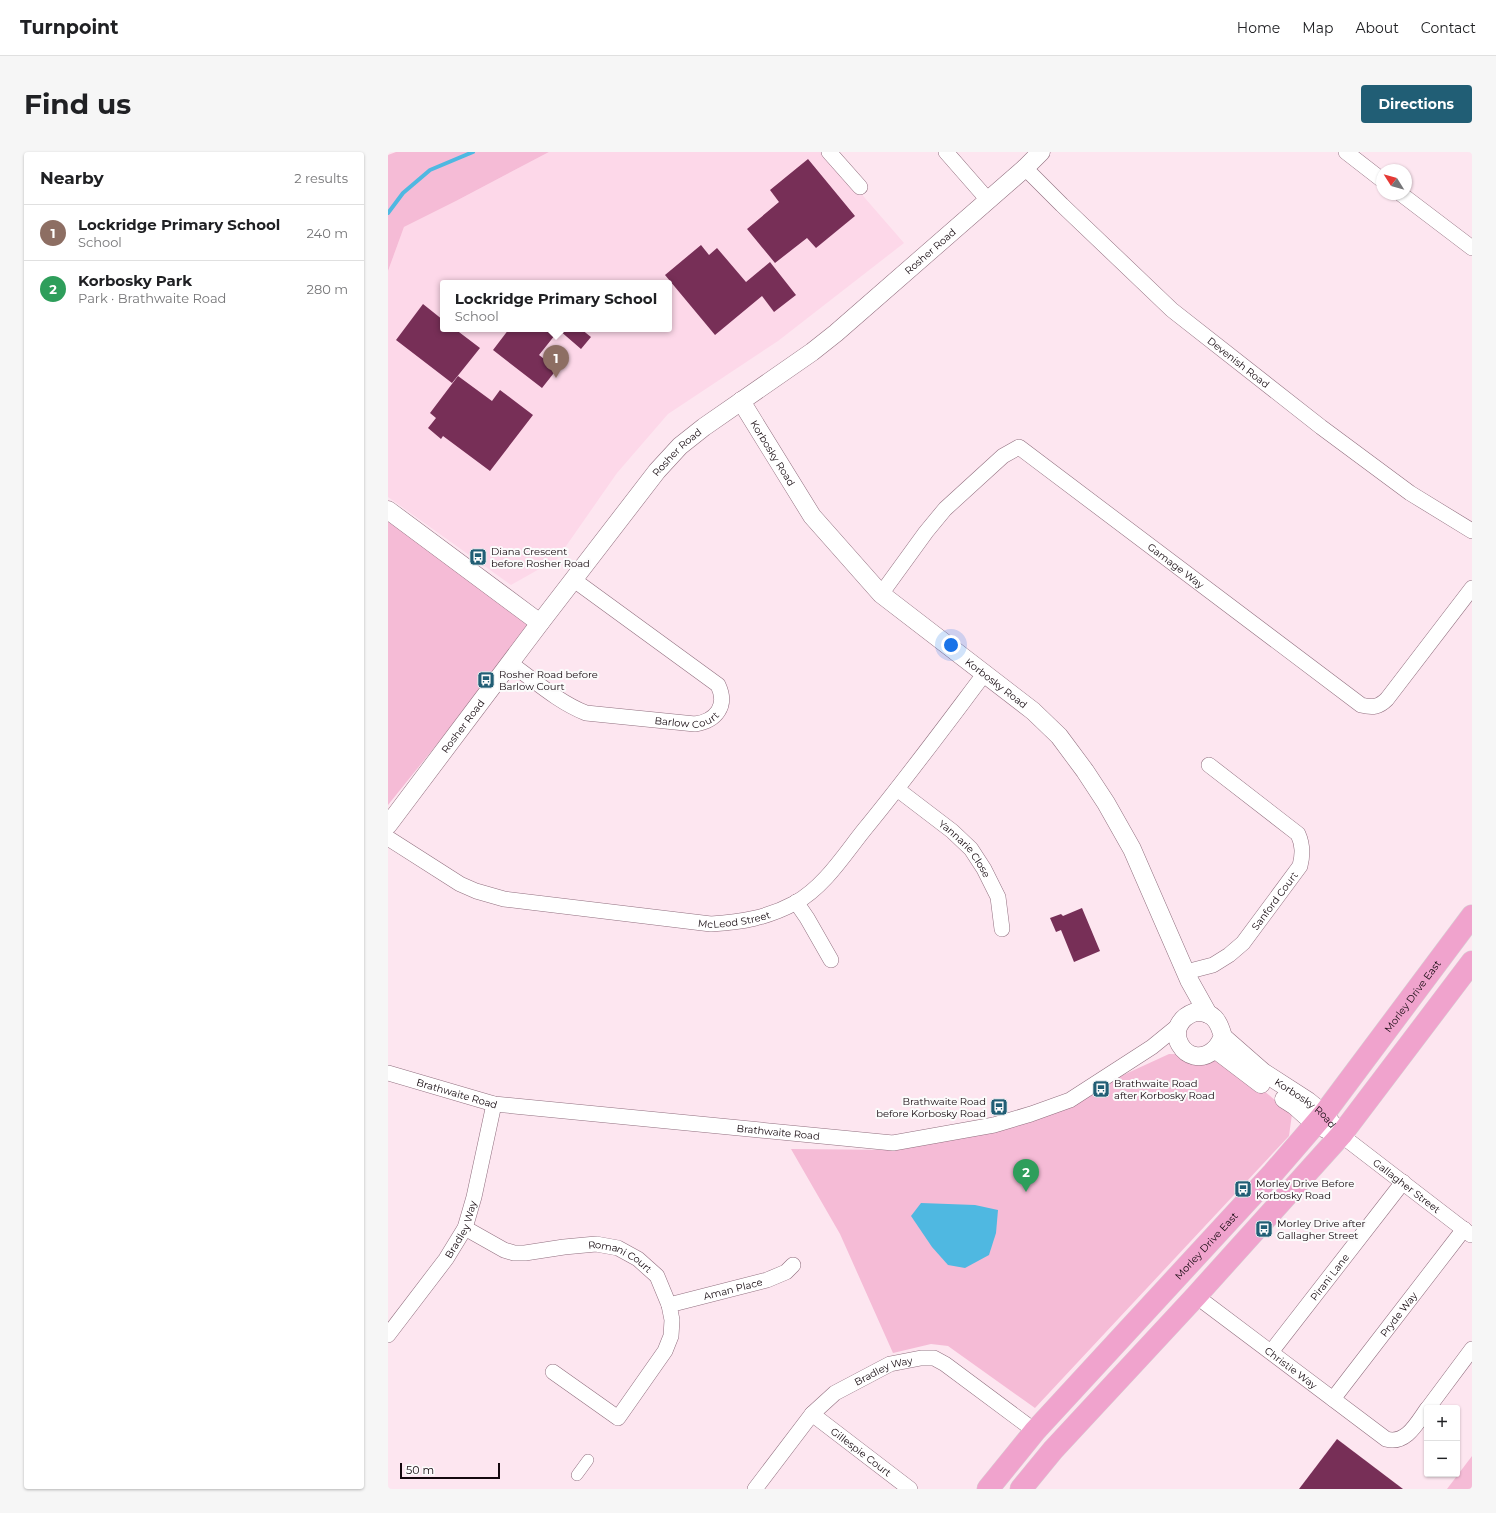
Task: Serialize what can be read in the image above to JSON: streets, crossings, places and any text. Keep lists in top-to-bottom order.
{
  "streets": {
    "main road": ["Morley Drive East"],
    "street": [
      "Rosher Road",
      "Devenish Road",
      "Korbosky Road",
      "Gamage Way",
      "Barlow Court",
      "Yannarie Close",
      "Sanford Court",
      "McLeod Street",
      "Brathwaite Road",
      "Gallagher Street",
      "Bradley Way",
      "Romani Court",
      "Pirani Lane",
      "Aman Place",
      "Pryde Way",
      "Christie Way",
      "Gillespie Court"
    ]
  },
  "crossings": [
    ["Rosher Road", "Devenish Road"],
    ["Rosher Road", "Korbosky Road"],
    ["Rosher Road", "Barlow Court"],
    ["Korbosky Road", "Gamage Way"],
    ["Korbosky Road", "Sanford Court"],
    ["Korbosky Road", "McLeod Street"],
    ["Korbosky Road", "Morley Drive East"],
    ["Korbosky Road", "Brathwaite Road"],
    ["Korbosky Road", "Gallagher Street"],
    ["Yannarie Close", "McLeod Street"],
    ["Morley Drive East", "Bradley Way"],
    ["Brathwaite Road", "Bradley Way"],
    ["Gallagher Street", "Pirani Lane"],
    ["Gallagher Street", "Pryde Way"],
    ["Bradley Way", "Romani Court"],
    ["Bradley Way", "Gillespie Court"],
    ["Romani Court", "Aman Place"],
    ["Pirani Lane", "Christie Way"],
    ["Pryde Way", "Christie Way"]
  ],
  "places": {
    "bus stop": [
      "Diana Crescent before Rosher Road",
      "Rosher Road before Barlow Court",
      "Brathwaite Road after Korbosky Road",
      "Brathwaite Road before Korbosky Road",
      "Morley Drive Before Korbosky Road",
      "Morley Drive after Gallagher Street"
    ]
  },
  "scale_bar": "50 m",
  "north": "top left",
  "page": {
    "header": "Turnpoint",
    "nav": [
      "Home",
      "Map",
      "About",
      "Contact"
    ],
    "buttons": "Directions",
    "title": "Find us",
    "heading": ["Nearby", "2 results"],
    "list": [
      {
        "mark": "1",
        "name": "Lockridge Primary School",
        "note": "School",
        "value": "240 m"
      },
      {
        "mark": "2",
        "name": "Korbosky Park",
        "note": "Park · Brathwaite Road",
        "value": "280 m"
      }
    ],
    "popup": ["Lockridge Primary School", "School"],
    "pins": ["1", "2"],
    "map_buttons": ["+", "−"],
    "scale": "50 m"
  }
}
